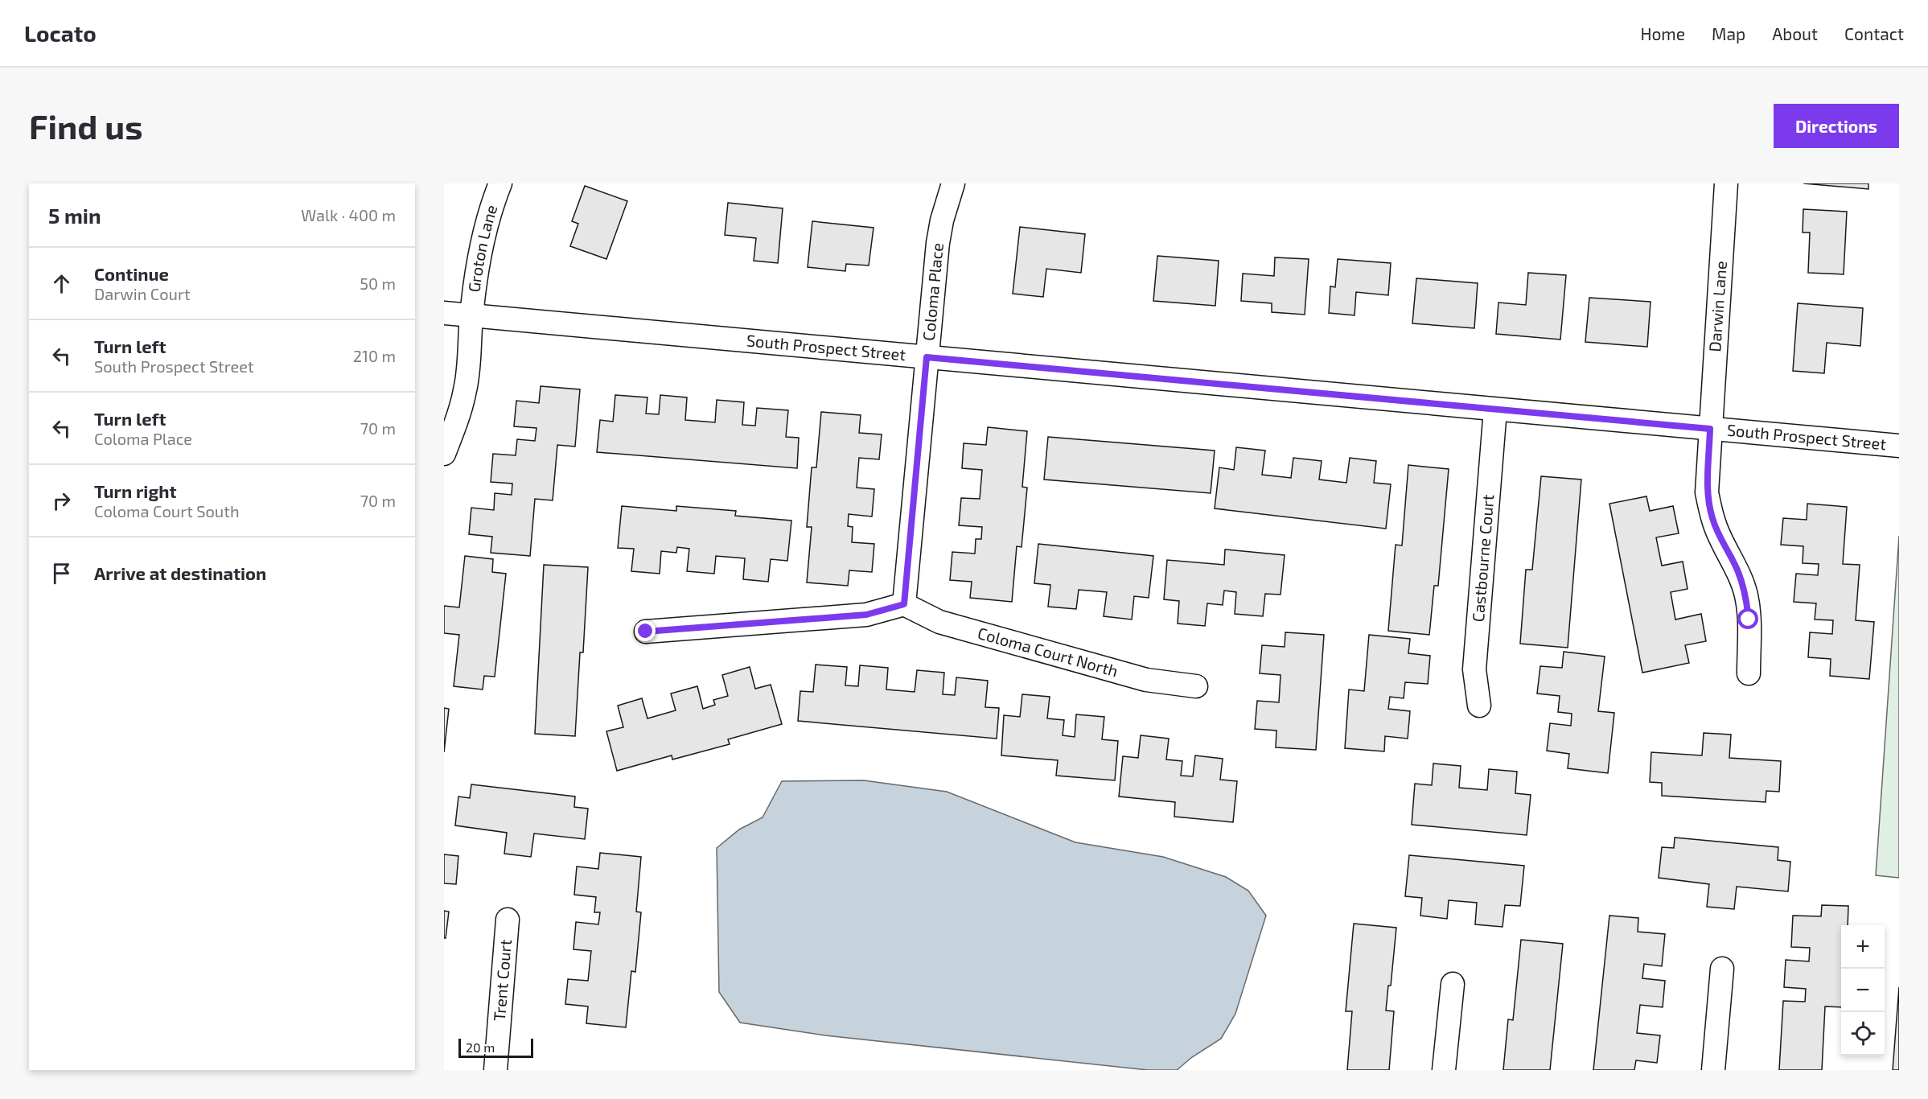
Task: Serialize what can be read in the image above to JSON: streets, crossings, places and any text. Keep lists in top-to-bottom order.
{
  "streets": {
    "street": [
      "Groton Lane",
      "Coloma Place",
      "Darwin Lane",
      "South Prospect Street",
      "Castbourne Court",
      "Coloma Court North",
      "Trent Court"
    ]
  },
  "crossings": [
    ["Groton Lane", "South Prospect Street"],
    ["Coloma Place", "South Prospect Street"],
    ["Coloma Place", "Coloma Court North"],
    ["Darwin Lane", "South Prospect Street"],
    ["South Prospect Street", "Castbourne Court"]
  ],
  "scale_bar": "20 m",
  "page": {
    "header": "Locato",
    "nav": [
      "Home",
      "Map",
      "About",
      "Contact"
    ],
    "buttons": "Directions",
    "title": "Find us",
    "heading": ["5 min", "Walk · 400 m"],
    "list": [
      ["Continue", "Darwin Court", "50 m"],
      ["Turn left", "South Prospect Street", "210 m"],
      ["Turn left", "Coloma Place", "70 m"],
      ["Turn right", "Coloma Court South", "70 m"],
      "Arrive at destination"
    ],
    "map_buttons": ["+", "−"],
    "scale": "20 m"
  }
}
